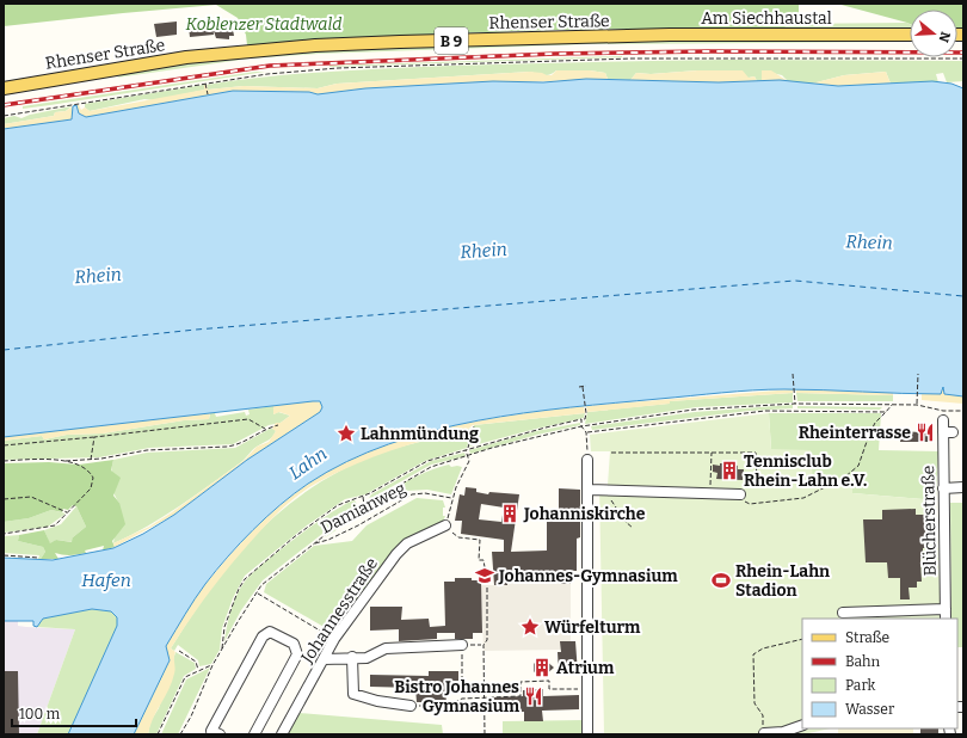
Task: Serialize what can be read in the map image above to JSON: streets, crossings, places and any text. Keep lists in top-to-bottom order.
{
  "streets": {
    "main road": ["Am Siechhaustal", "Rhenser Straße", "B 9"],
    "street": ["Blücherstraße", "Johannesstraße"],
    "path": ["Damianweg"]
  },
  "crossings": [
    ["Am Siechhaustal", "Rhenser Straße"]
  ],
  "water": ["Rhein", "Lahn", "Hafen"],
  "parks": ["Koblenzer Stadtwald"],
  "places": {
    "restaurant": ["Rheinterrasse", "Bistro Johannes Gymnasium"],
    "place": ["Lahnmündung", "Würfelturm"],
    "building": ["Tennisclub Rhein-Lahn e.V.", "Johanniskirche", "Atrium"],
    "school or university": ["Johannes-Gymnasium"],
    "sports": ["Rhein-Lahn Stadion"]
  },
  "legend": [
    "Straße",
    "Bahn",
    "Park",
    "Wasser"
  ],
  "scale_bar": "100 m",
  "north": "right"
}
